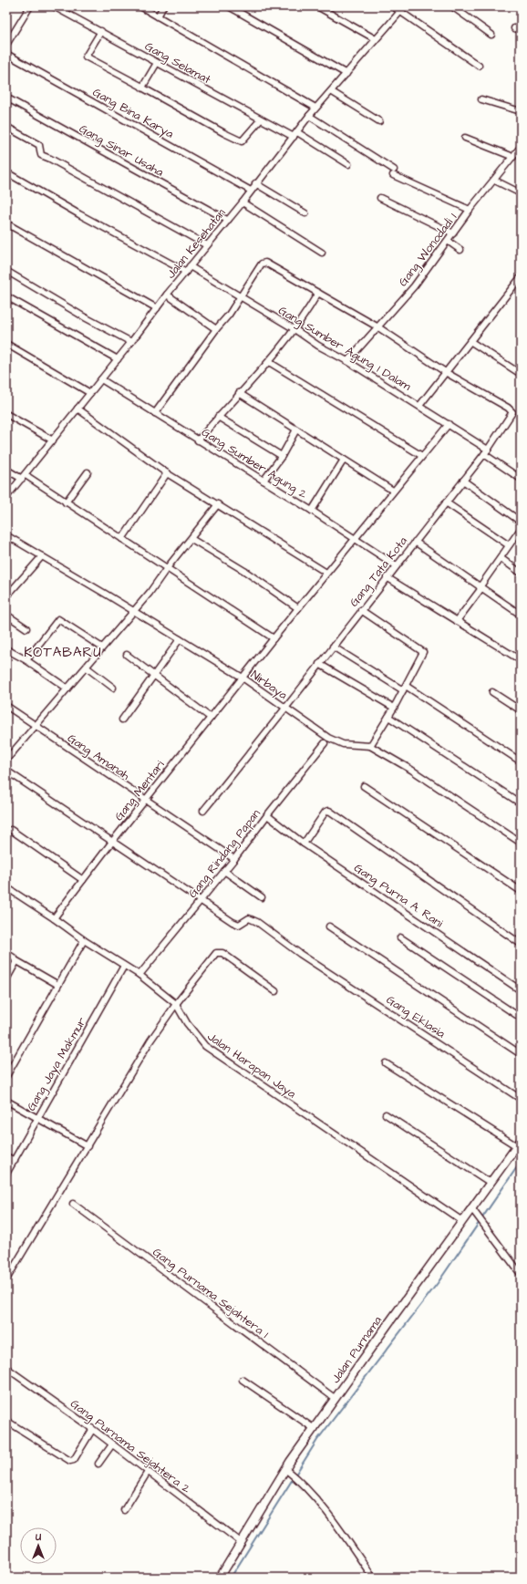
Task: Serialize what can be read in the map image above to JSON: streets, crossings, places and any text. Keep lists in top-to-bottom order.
{
  "streets": {
    "street": [
      "Gang Selamat",
      "Gang Bina Karya",
      "Gang Sinar Usaha",
      "Jalan Kesehatan",
      "Gang Wonodadi 1",
      "Gang Sumber Agung 1 Dalam",
      "Gang Sumber Agung 2",
      "Gang Tata Kota",
      "Nirbaya",
      "Gang Amanah",
      "Gang Mentari",
      "Gang Rindang Papan",
      "Gang Purna A. Rani",
      "Gang Eklasia",
      "Gang Jaya Makmur",
      "Jalan Harapan Jaya",
      "Gang Purnama Sejahtera 1",
      "Jalan Purnama",
      "Gang Purnama Sejahtera 2"
    ]
  },
  "crossings": [
    ["Gang Selamat", "Jalan Kesehatan"],
    ["Gang Bina Karya", "Jalan Kesehatan"],
    ["Gang Sinar Usaha", "Jalan Kesehatan"],
    ["Jalan Kesehatan", "Gang Sumber Agung 1 Dalam"],
    ["Jalan Kesehatan", "Gang Sumber Agung 2"],
    ["Gang Wonodadi 1", "Gang Sumber Agung 1 Dalam"],
    ["Gang Sumber Agung 1 Dalam", "Gang Tata Kota"],
    ["Gang Sumber Agung 1 Dalam", "Gang Mentari"],
    ["Gang Sumber Agung 2", "Gang Tata Kota"],
    ["Gang Sumber Agung 2", "Gang Mentari"],
    ["Gang Tata Kota", "Nirbaya"],
    ["Nirbaya", "Gang Mentari"],
    ["Nirbaya", "Gang Rindang Papan"],
    ["Gang Amanah", "Gang Mentari"],
    ["Gang Amanah", "Gang Rindang Papan"],
    ["Gang Mentari", "Jalan Harapan Jaya"],
    ["Gang Rindang Papan", "Gang Purna A. Rani"],
    ["Gang Rindang Papan", "Gang Eklasia"],
    ["Gang Rindang Papan", "Jalan Harapan Jaya"],
    ["Gang Jaya Makmur", "Jalan Harapan Jaya"],
    ["Jalan Harapan Jaya", "Jalan Purnama"],
    ["Gang Purnama Sejahtera 1", "Jalan Purnama"],
    ["Jalan Purnama", "Gang Purnama Sejahtera 2"]
  ],
  "districts": ["KOTABARU"],
  "north": "top"
}
